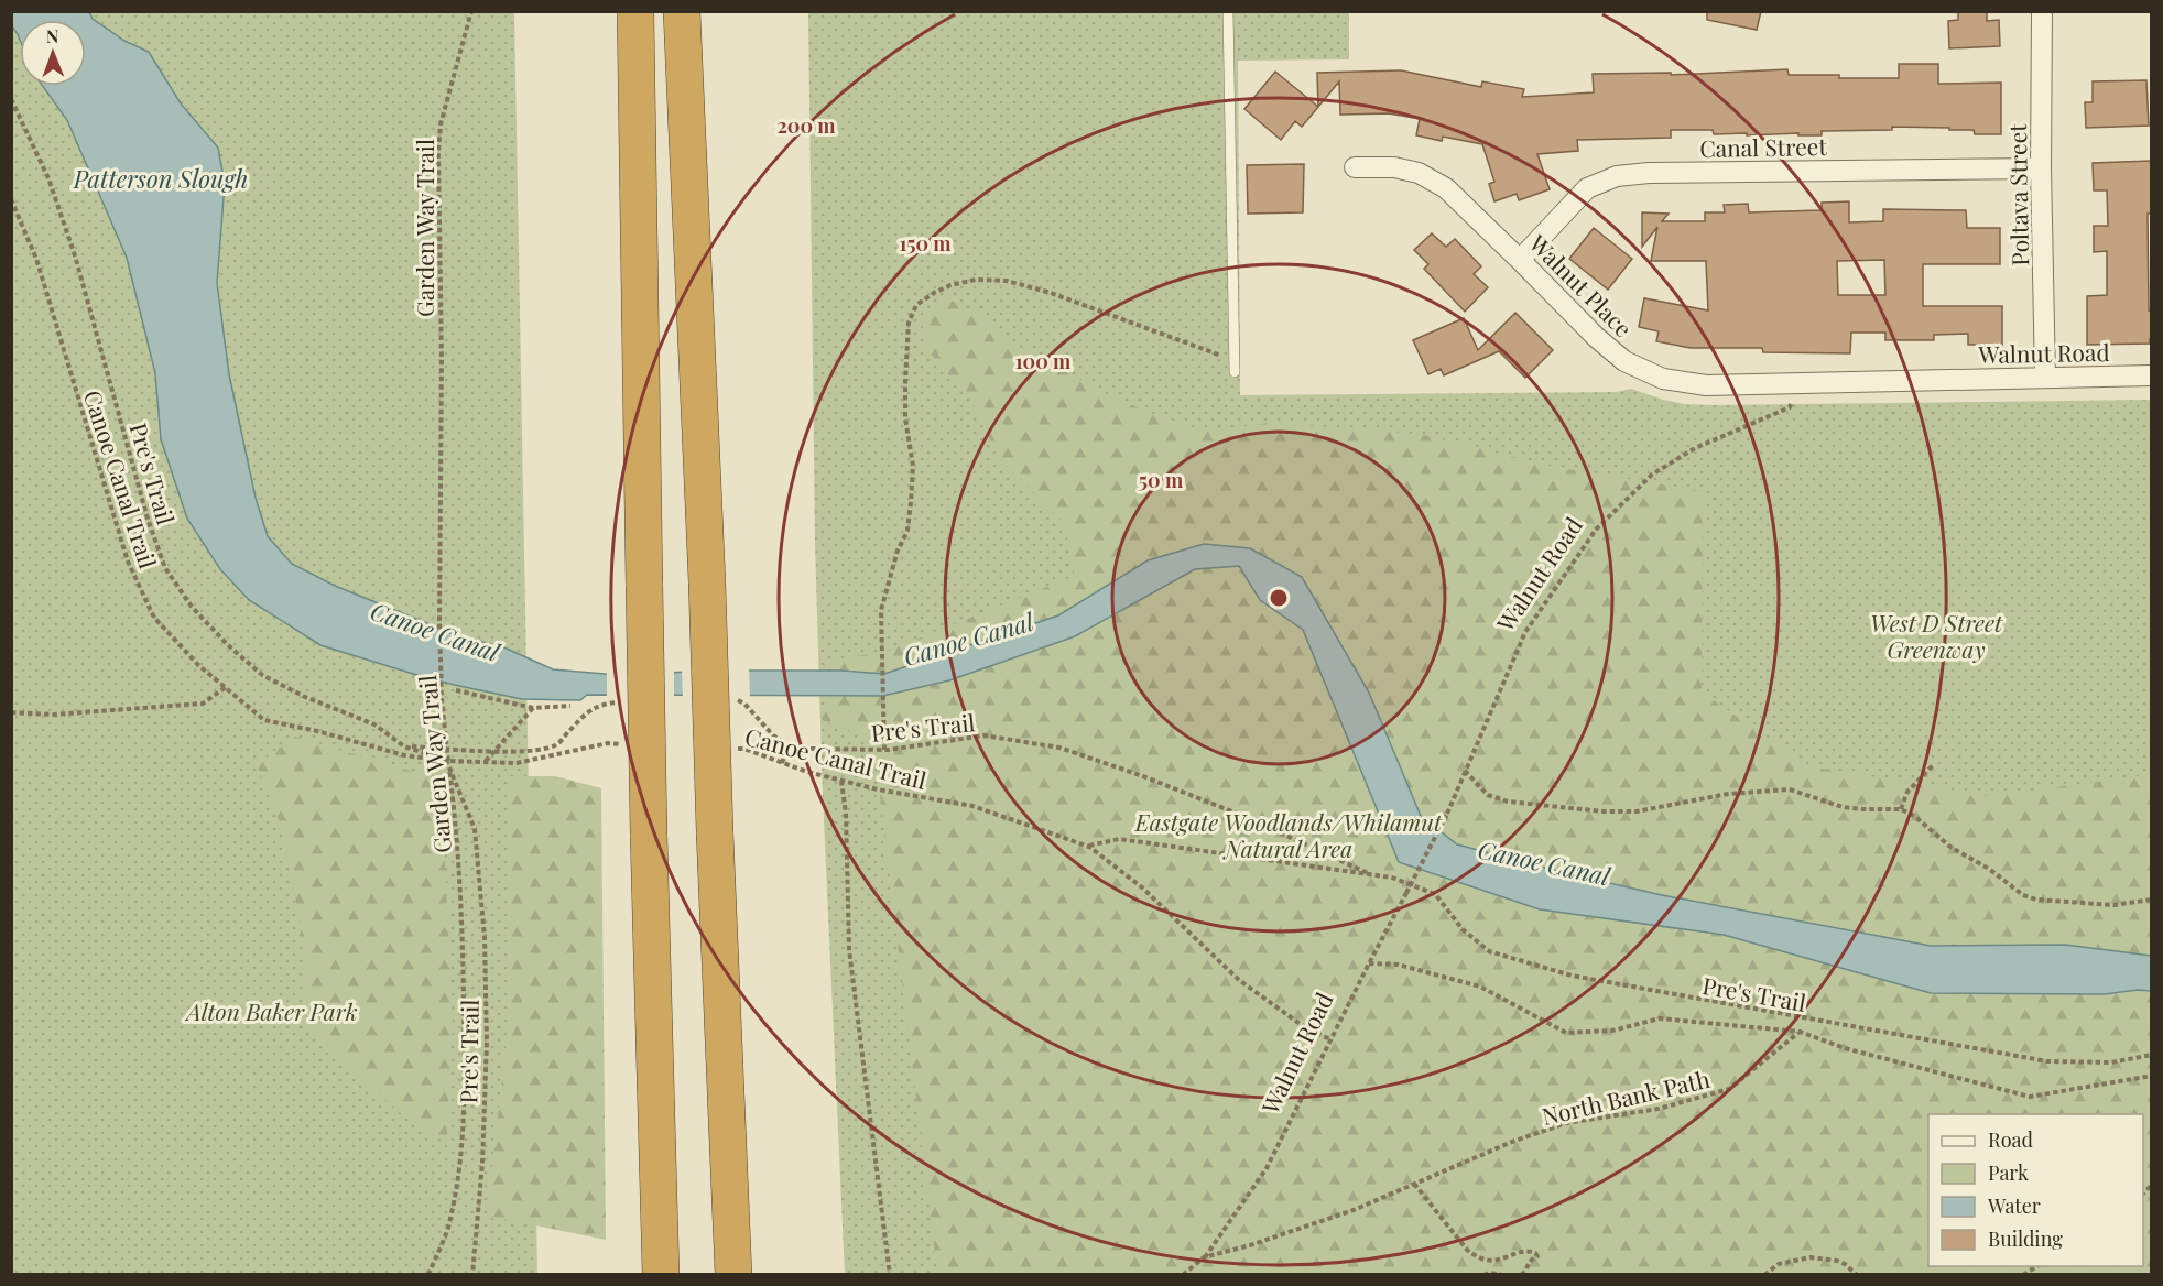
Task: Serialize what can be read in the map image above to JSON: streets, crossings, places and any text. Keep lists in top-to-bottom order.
{
  "streets": {
    "street": [
      "Canal Street",
      "Poltava Street",
      "Walnut Place",
      "Walnut Road"
    ],
    "path": [
      "Garden Way Trail",
      "Pre's Trail",
      "Canoe Canal Trail",
      "North Bank Path"
    ]
  },
  "crossings": [
    ["Canal Street", "Poltava Street"],
    ["Canal Street", "Walnut Place"],
    ["Poltava Street", "Walnut Road"],
    ["Garden Way Trail", "Pre's Trail"],
    ["Garden Way Trail", "Canoe Canal Trail"],
    ["Walnut Place", "Walnut Road"],
    ["Walnut Road", "Canoe Canal Trail"],
    ["Walnut Road", "North Bank Path"],
    ["Pre's Trail", "Canoe Canal Trail"]
  ],
  "water": ["Patterson Slough", "Canoe Canal"],
  "parks": ["West D Street Greenway", "Eastgate Woodlands/Whilamut Natural Area", "Alton Baker Park"],
  "legend": [
    "Road",
    "Park",
    "Water",
    "Building"
  ],
  "north": "top",
  "rings": [
    "200 m",
    "150 m",
    "100 m",
    "50 m"
  ]
}
